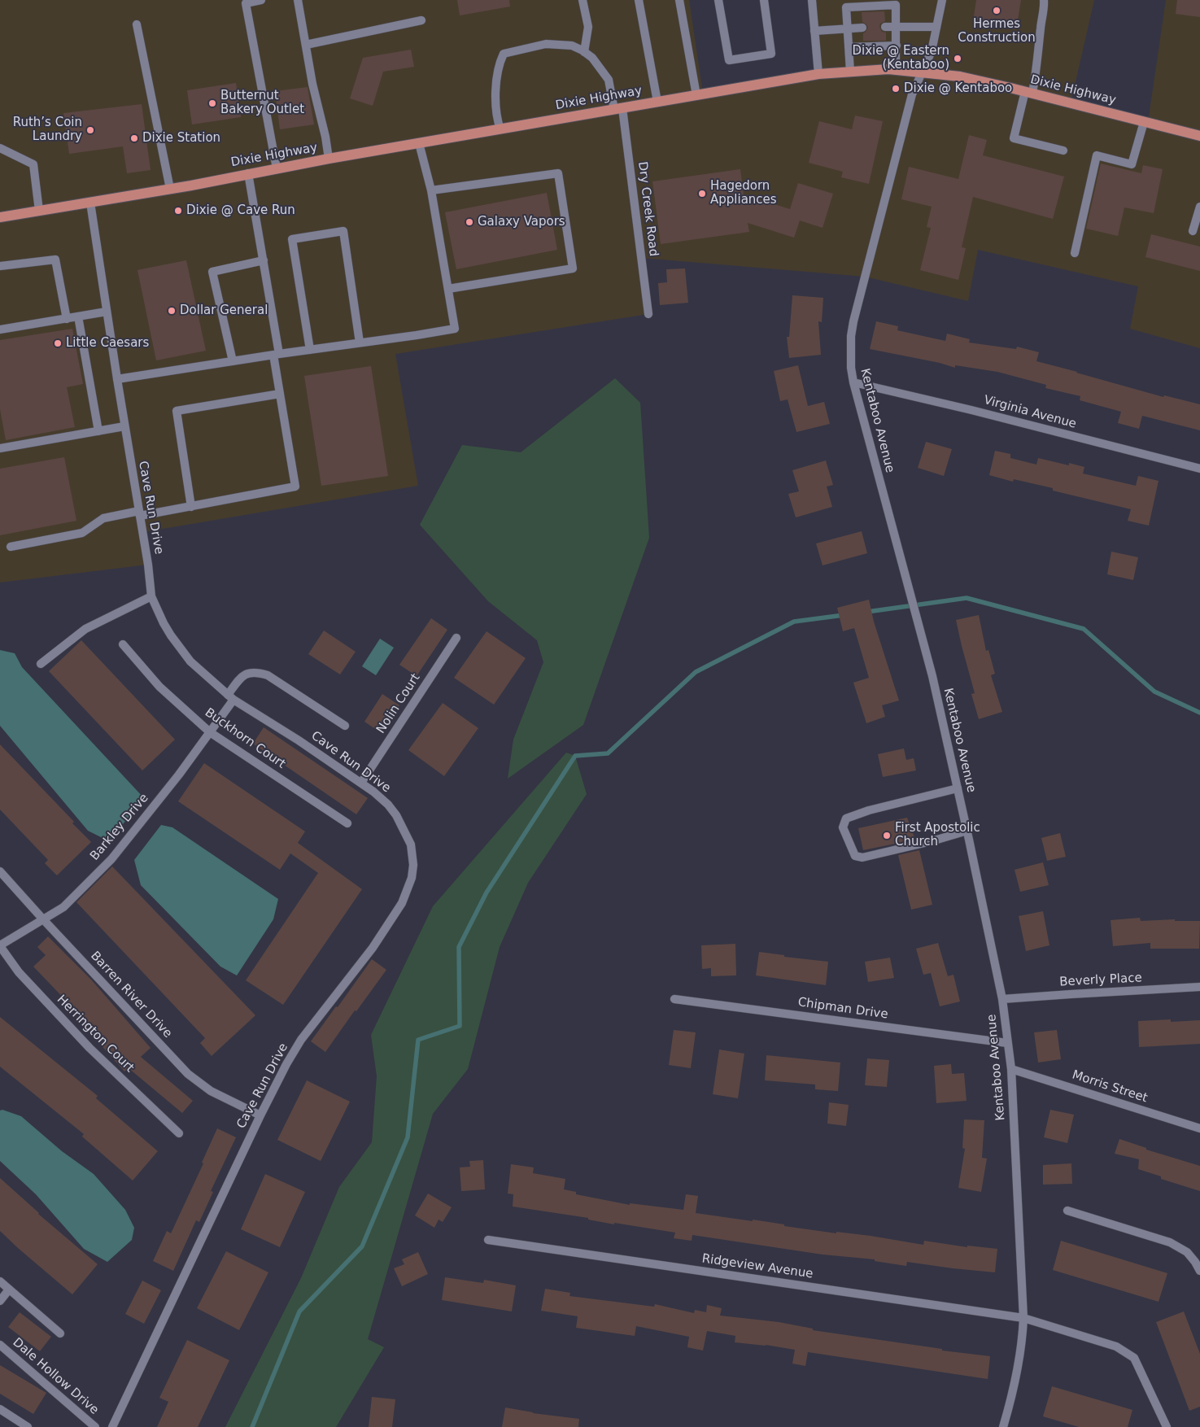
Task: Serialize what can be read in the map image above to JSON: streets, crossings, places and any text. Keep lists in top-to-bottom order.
{
  "streets": {
    "main road": ["Dixie Highway"],
    "street": [
      "Dry Creek Road",
      "Virginia Avenue",
      "Kentaboo Avenue",
      "Cave Run Drive",
      "Nolin Court",
      "Buckhorn Court",
      "Barkley Drive",
      "Beverly Place",
      "Barren River Drive",
      "Chipman Drive",
      "Herrington Court",
      "Morris Street",
      "Ridgeview Avenue",
      "Dale Hollow Drive"
    ]
  },
  "crossings": [
    ["Dixie Highway", "Dry Creek Road"],
    ["Dixie Highway", "Kentaboo Avenue"],
    ["Dixie Highway", "Cave Run Drive"],
    ["Virginia Avenue", "Kentaboo Avenue"],
    ["Kentaboo Avenue", "Beverly Place"],
    ["Kentaboo Avenue", "Chipman Drive"],
    ["Kentaboo Avenue", "Morris Street"],
    ["Kentaboo Avenue", "Ridgeview Avenue"],
    ["Cave Run Drive", "Nolin Court"],
    ["Cave Run Drive", "Barkley Drive"],
    ["Cave Run Drive", "Barren River Drive"],
    ["Buckhorn Court", "Barkley Drive"],
    ["Barkley Drive", "Barren River Drive"],
    ["Barkley Drive", "Herrington Court"]
  ],
  "places": [
    "Hermes Construction",
    "Dixie @ Eastern (Kentaboo)",
    "Dixie @ Kentaboo",
    "Butternut Bakery Outlet",
    "Ruth’s Coin Laundry",
    "Dixie Station",
    "Hagedorn Appliances",
    "Dixie @ Cave Run",
    "Galaxy Vapors",
    "Dollar General",
    "Little Caesars",
    "First Apostolic Church"
  ]
}
